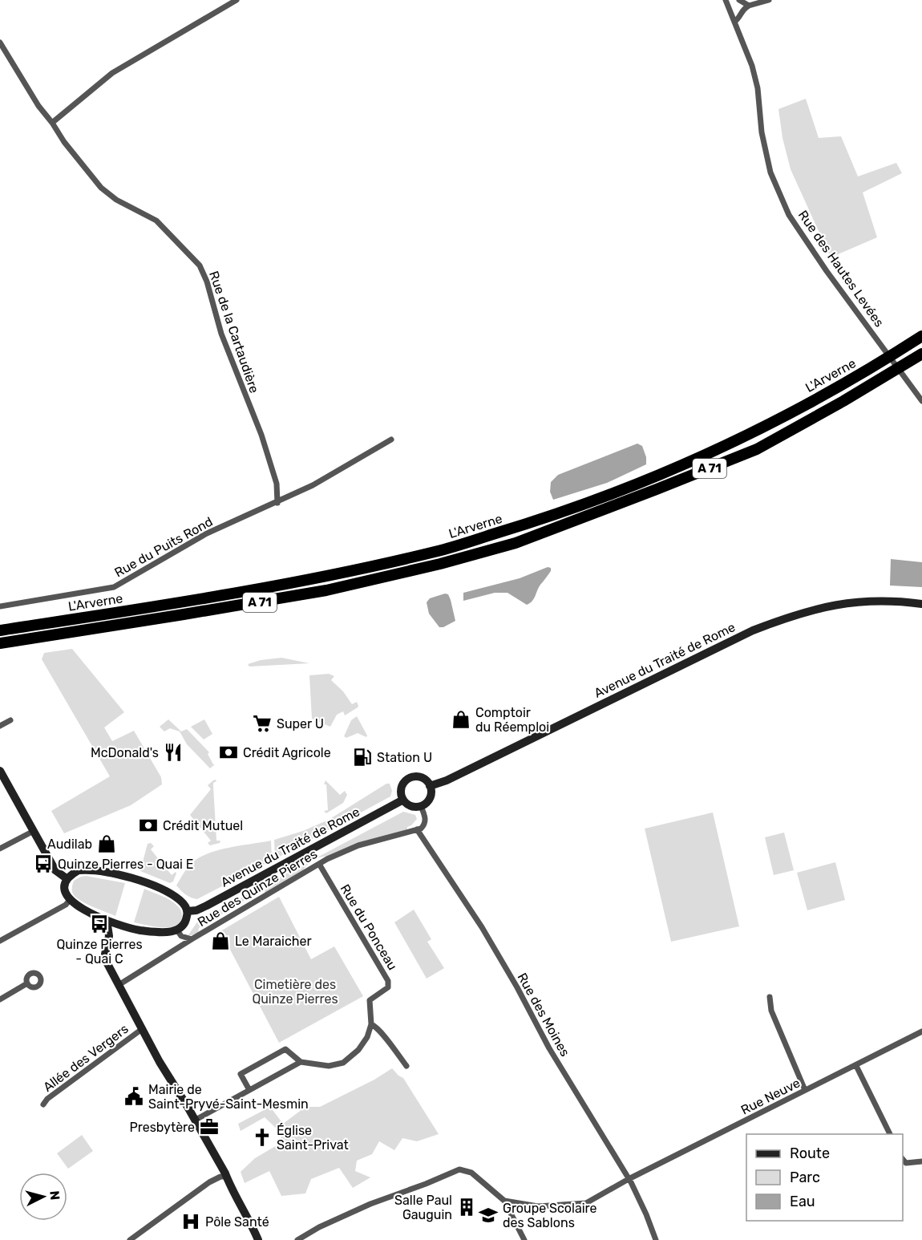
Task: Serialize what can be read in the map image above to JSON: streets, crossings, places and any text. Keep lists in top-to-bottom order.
{
  "streets": {
    "highway": ["L'Arverne", "A 71"],
    "main road": ["Avenue du Traité de Rome"],
    "street": [
      "Rue des Hautes Levées",
      "Rue de la Cartaudière",
      "Rue du Puits Rond",
      "Rue des Quinze Pierres",
      "Rue du Ponceau",
      "Rue des Moines",
      "Allée des Vergers",
      "Rue Neuve"
    ]
  },
  "crossings": [
    ["Rue de la Cartaudière", "Rue du Puits Rond"],
    ["Rue des Quinze Pierres", "Rue du Ponceau"],
    ["Rue des Quinze Pierres", "Rue des Moines"],
    ["Rue des Moines", "Rue Neuve"]
  ],
  "parks": ["Cimetière des Quinze Pierres"],
  "places": {
    "shop": ["Comptoir du Réemploi", "Audilab", "Le Maraicher"],
    "supermarket": ["Super U"],
    "restaurant": ["McDonald's"],
    "bank": ["Crédit Agricole", "Crédit Mutuel"],
    "fuel station": ["Station U"],
    "bus stop": ["Quinze Pierres - Quai E", "Quinze Pierres - Quai C"],
    "public building": ["Mairie de Saint-Pryvé-Saint-Mesmin"],
    "office": ["Presbytère"],
    "church": ["Église Saint-Privat"],
    "building": ["Salle Paul Gauguin"],
    "school or university": ["Groupe Scolaire des Sablons"],
    "hospital": ["Pôle Santé"]
  },
  "legend": ["Route", "Parc", "Eau"],
  "north": "right"
}
